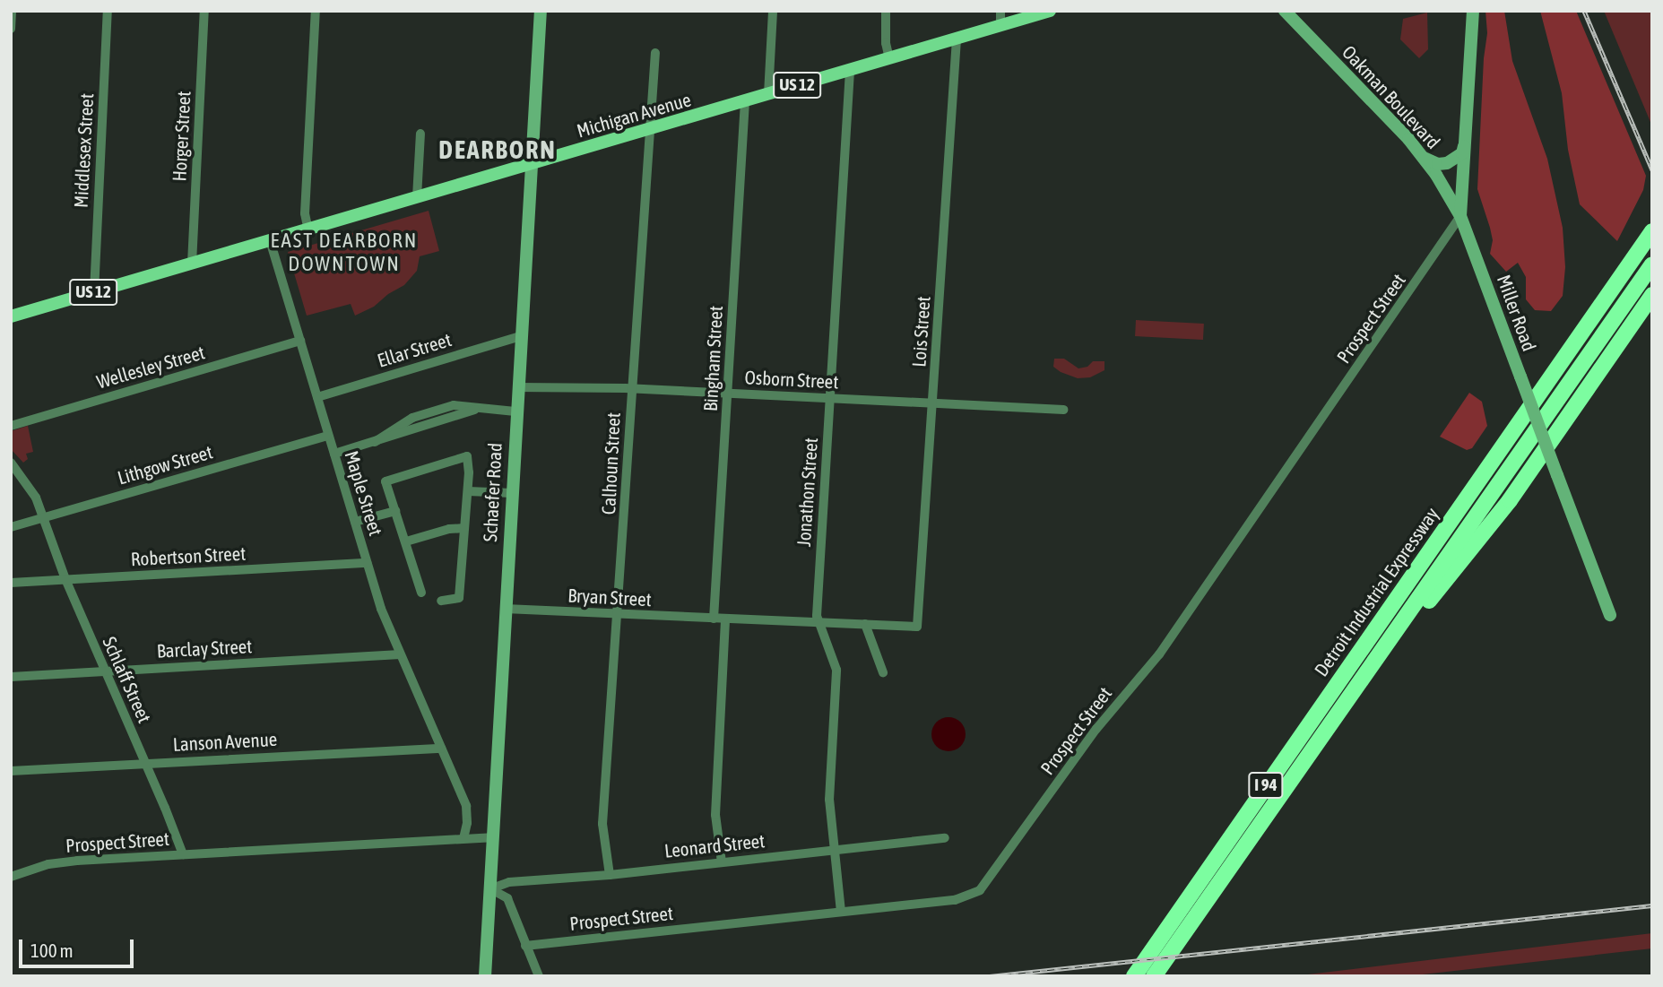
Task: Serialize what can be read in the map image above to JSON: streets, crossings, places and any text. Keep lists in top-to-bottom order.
{
  "streets": {
    "highway": ["Detroit Industrial Expressway", "I 94"],
    "main road": [
      "US 12",
      "Oakman Boulevard",
      "Michigan Avenue",
      "Miller Road",
      "Schaefer Road"
    ],
    "street": [
      "Horger Street",
      "Middlesex Street",
      "Prospect Street",
      "Lois Street",
      "Ellar Street",
      "Bingham Street",
      "Wellesley Street",
      "Osborn Street",
      "Calhoun Street",
      "Lithgow Street",
      "Jonathon Street",
      "Maple Street",
      "Robertson Street",
      "Bryan Street",
      "Barclay Street",
      "Schlaff Street",
      "Lanson Avenue",
      "Leonard Street"
    ]
  },
  "crossings": [
    ["Oakman Boulevard", "Miller Road"],
    ["Oakman Boulevard", "Prospect Street"],
    ["Michigan Avenue", "Horger Street"],
    ["Michigan Avenue", "Middlesex Street"],
    ["Michigan Avenue", "Lois Street"],
    ["Michigan Avenue", "Bingham Street"],
    ["Michigan Avenue", "Calhoun Street"],
    ["Michigan Avenue", "Schaefer Road"],
    ["Michigan Avenue", "Jonathon Street"],
    ["Michigan Avenue", "Maple Street"],
    ["Miller Road", "Prospect Street"],
    ["Prospect Street", "Schaefer Road"],
    ["Prospect Street", "Jonathon Street"],
    ["Prospect Street", "Maple Street"],
    ["Prospect Street", "Schlaff Street"],
    ["Lois Street", "Osborn Street"],
    ["Ellar Street", "Schaefer Road"],
    ["Ellar Street", "Maple Street"],
    ["Bingham Street", "Osborn Street"],
    ["Bingham Street", "Bryan Street"],
    ["Wellesley Street", "Maple Street"],
    ["Osborn Street", "Calhoun Street"],
    ["Osborn Street", "Schaefer Road"],
    ["Osborn Street", "Jonathon Street"],
    ["Calhoun Street", "Bryan Street"],
    ["Calhoun Street", "Leonard Street"],
    ["Lithgow Street", "Maple Street"],
    ["Lithgow Street", "Schlaff Street"],
    ["Schaefer Road", "Bryan Street"],
    ["Schaefer Road", "Leonard Street"],
    ["Jonathon Street", "Leonard Street"],
    ["Maple Street", "Robertson Street"],
    ["Maple Street", "Barclay Street"],
    ["Maple Street", "Lanson Avenue"],
    ["Robertson Street", "Schlaff Street"],
    ["Barclay Street", "Schlaff Street"],
    ["Schlaff Street", "Lanson Avenue"]
  ],
  "districts": ["DEARBORN", "EAST DEARBORN DOWNTOWN"],
  "scale_bar": "100 m"
}
